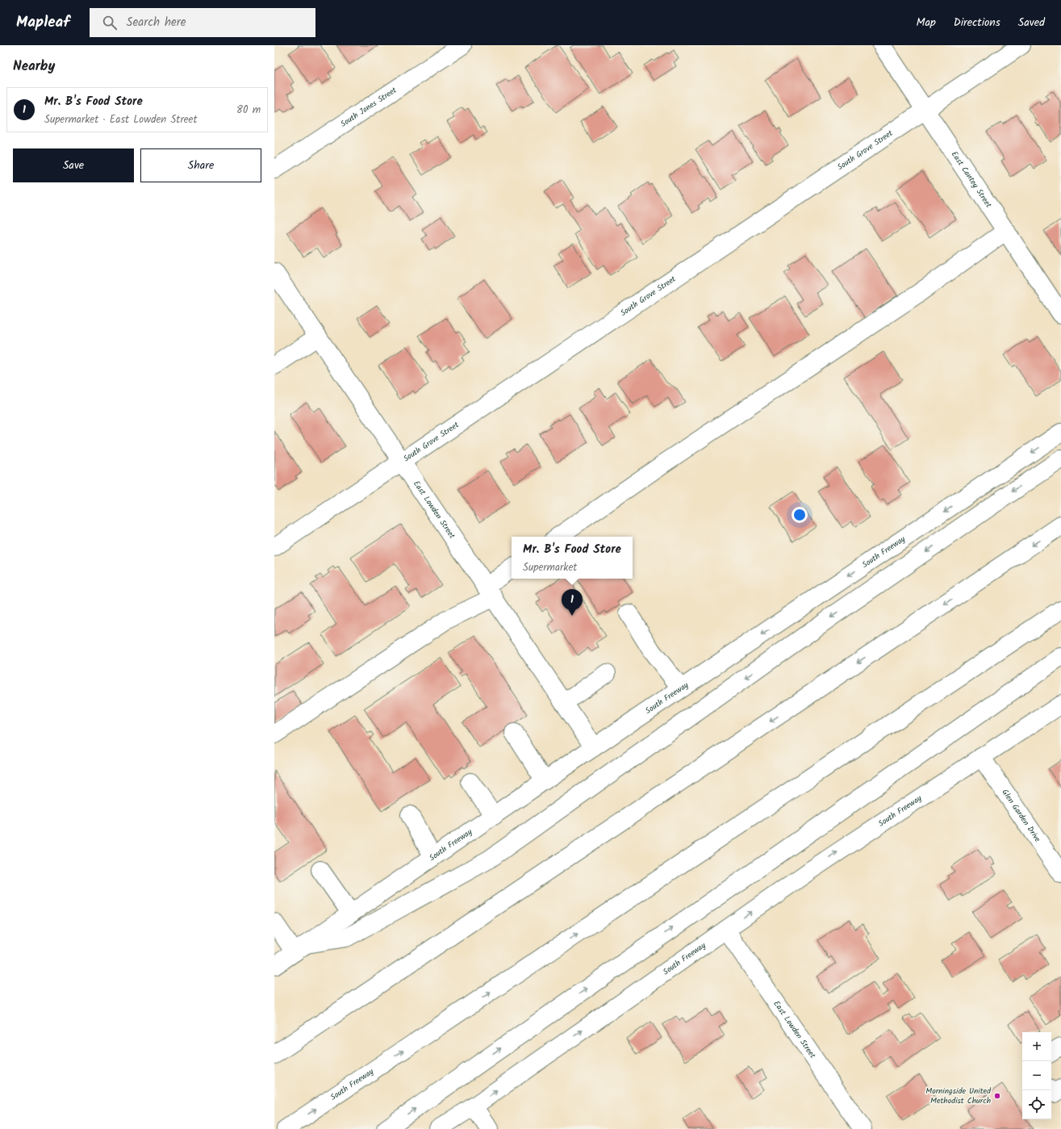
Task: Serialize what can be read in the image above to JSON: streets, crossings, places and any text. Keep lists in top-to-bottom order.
{
  "streets": {
    "main road": [
      "South Jones Street",
      "South Grove Street",
      "East Cantey Street",
      "East Lowden Street",
      "South Freeway",
      "Glen Garden Drive"
    ]
  },
  "crossings": [
    ["South Grove Street", "East Cantey Street"],
    ["South Grove Street", "East Lowden Street"],
    ["East Lowden Street", "South Freeway"],
    ["South Freeway", "Glen Garden Drive"]
  ],
  "places": ["Morningside United Methodist Church"],
  "page": {
    "header": "Mapleaf",
    "search": "Search here",
    "nav": ["Map", "Directions", "Saved"],
    "heading": "Nearby",
    "list": [
      {
        "mark": "1",
        "name": "Mr. B's Food Store",
        "note": "Supermarket · East Lowden Street",
        "value": "80 m"
      }
    ],
    "buttons": ["Save", "Share"],
    "popup": ["Mr. B's Food Store", "Supermarket"],
    "pins": "1",
    "map_buttons": ["+", "−"]
  }
}
